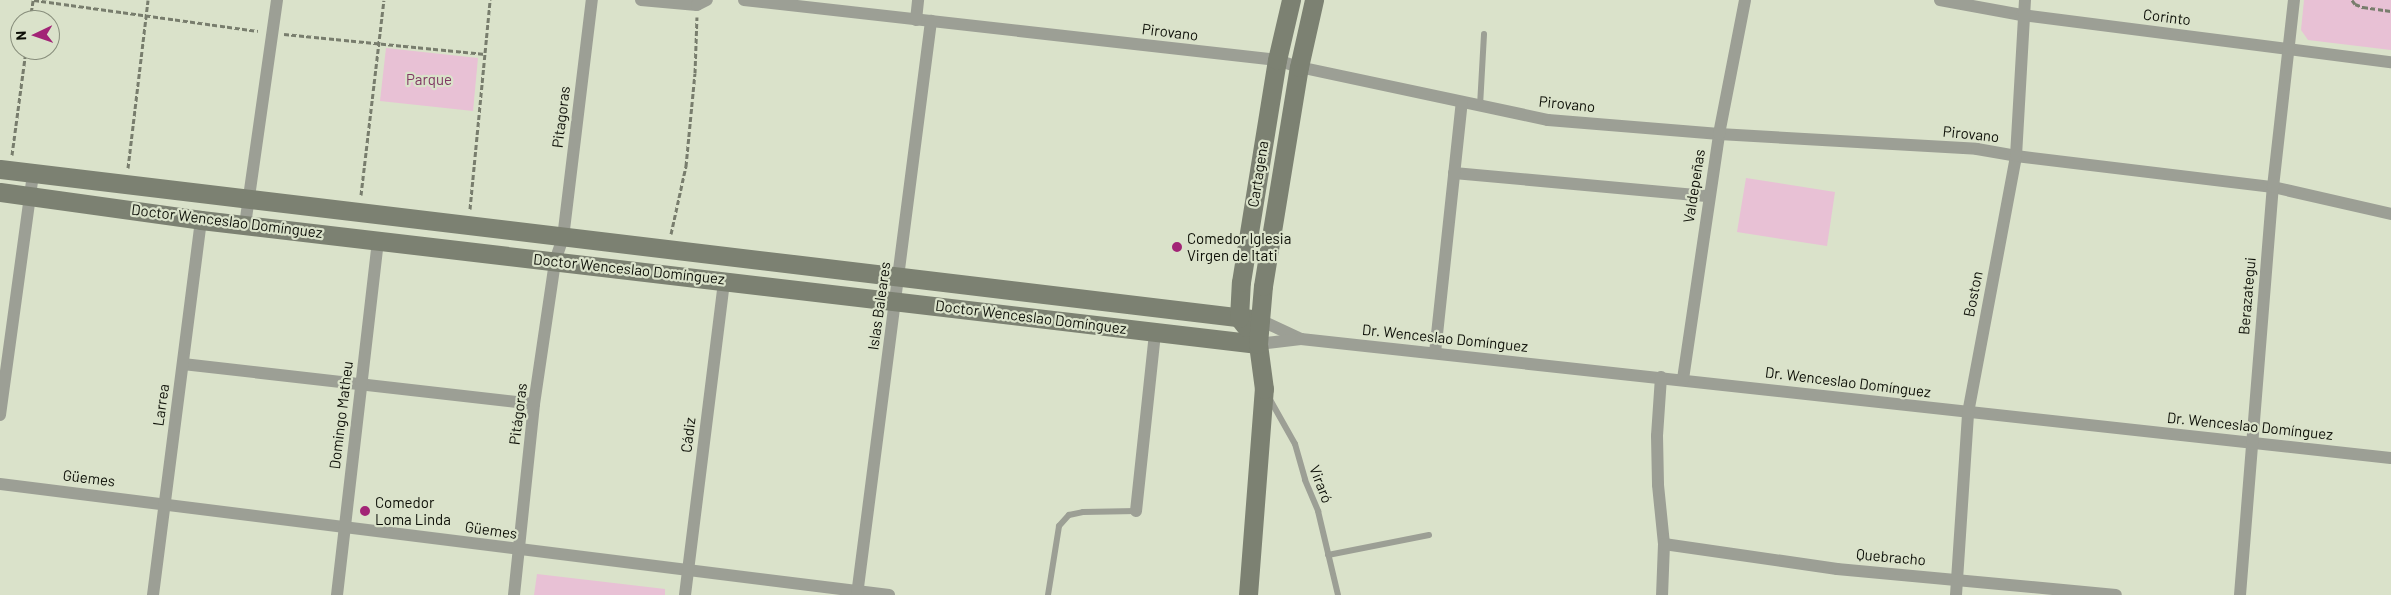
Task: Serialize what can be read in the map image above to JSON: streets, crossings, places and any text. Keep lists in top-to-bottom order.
{
  "streets": {
    "main road": ["Cartagena", "Doctor Wenceslao Domínguez"],
    "street": [
      "Corinto",
      "Pirovano",
      "Pitagoras",
      "Valdepeñas",
      "Boston",
      "Berazategui",
      "Islas Baleares",
      "Dr. Wenceslao Domínguez",
      "Larrea",
      "Pitágoras",
      "Domingo Matheu",
      "Cádiz",
      "Güemes",
      "Quebracho"
    ],
    "lane": ["Viraró"]
  },
  "crossings": [
    ["Corinto", "Boston"],
    ["Corinto", "Berazategui"],
    ["Pirovano", "Cartagena"],
    ["Pirovano", "Valdepeñas"],
    ["Pirovano", "Boston"],
    ["Pirovano", "Berazategui"],
    ["Pirovano", "Islas Baleares"],
    ["Pitagoras", "Doctor Wenceslao Domínguez"],
    ["Pitagoras", "Pitágoras"],
    ["Cartagena", "Doctor Wenceslao Domínguez"],
    ["Cartagena", "Dr. Wenceslao Domínguez"],
    ["Cartagena", "Viraró"],
    ["Valdepeñas", "Dr. Wenceslao Domínguez"],
    ["Doctor Wenceslao Domínguez", "Islas Baleares"],
    ["Doctor Wenceslao Domínguez", "Dr. Wenceslao Domínguez"],
    ["Doctor Wenceslao Domínguez", "Larrea"],
    ["Doctor Wenceslao Domínguez", "Pitágoras"],
    ["Doctor Wenceslao Domínguez", "Domingo Matheu"],
    ["Doctor Wenceslao Domínguez", "Cádiz"],
    ["Boston", "Dr. Wenceslao Domínguez"],
    ["Boston", "Quebracho"],
    ["Berazategui", "Dr. Wenceslao Domínguez"],
    ["Islas Baleares", "Güemes"],
    ["Larrea", "Güemes"],
    ["Pitágoras", "Güemes"],
    ["Domingo Matheu", "Güemes"],
    ["Cádiz", "Güemes"]
  ],
  "parks": ["Parque"],
  "places": ["Comedor Iglesia Virgen de Itati", "Comedor Loma Linda"],
  "north": "left"
}
